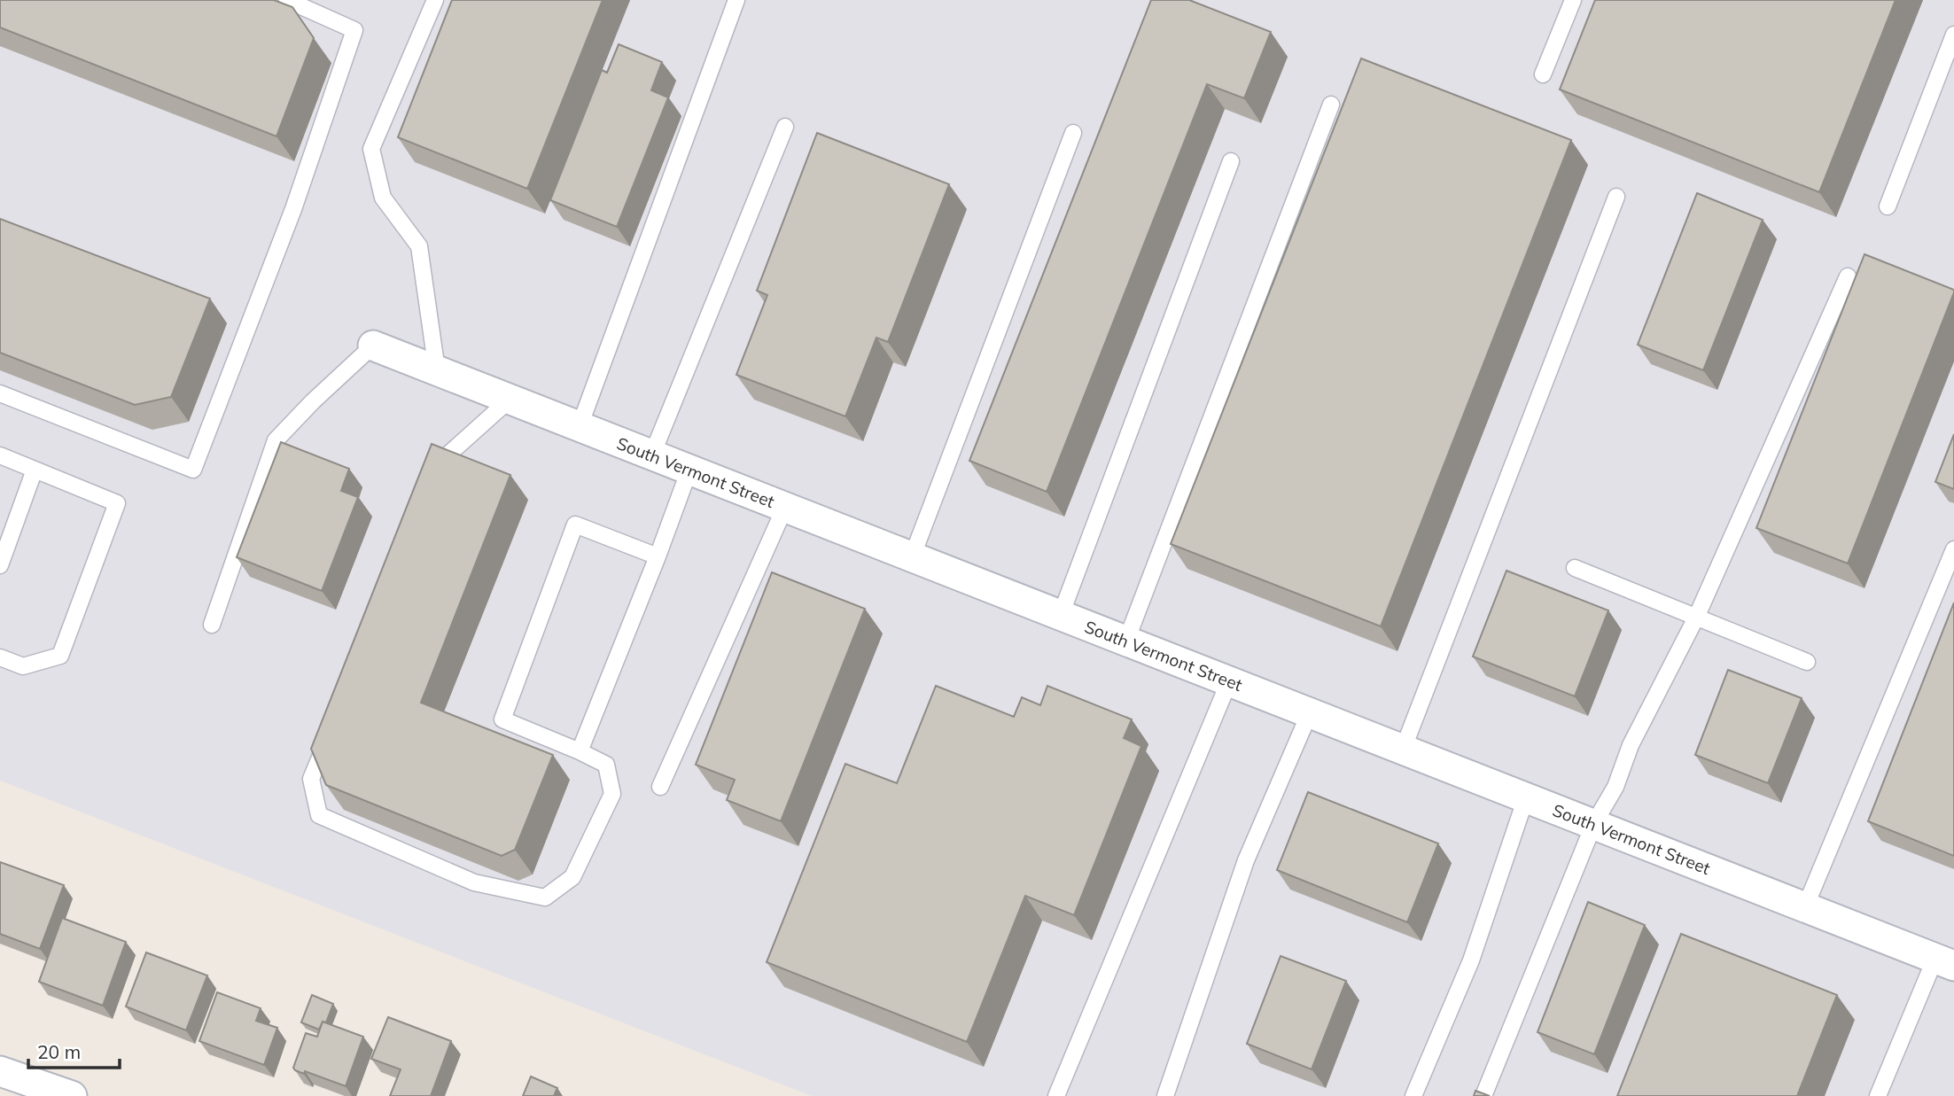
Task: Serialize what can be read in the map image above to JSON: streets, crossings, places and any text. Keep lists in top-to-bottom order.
{
  "streets": {
    "street": ["South Vermont Street"]
  },
  "scale_bar": "20 m"
}
